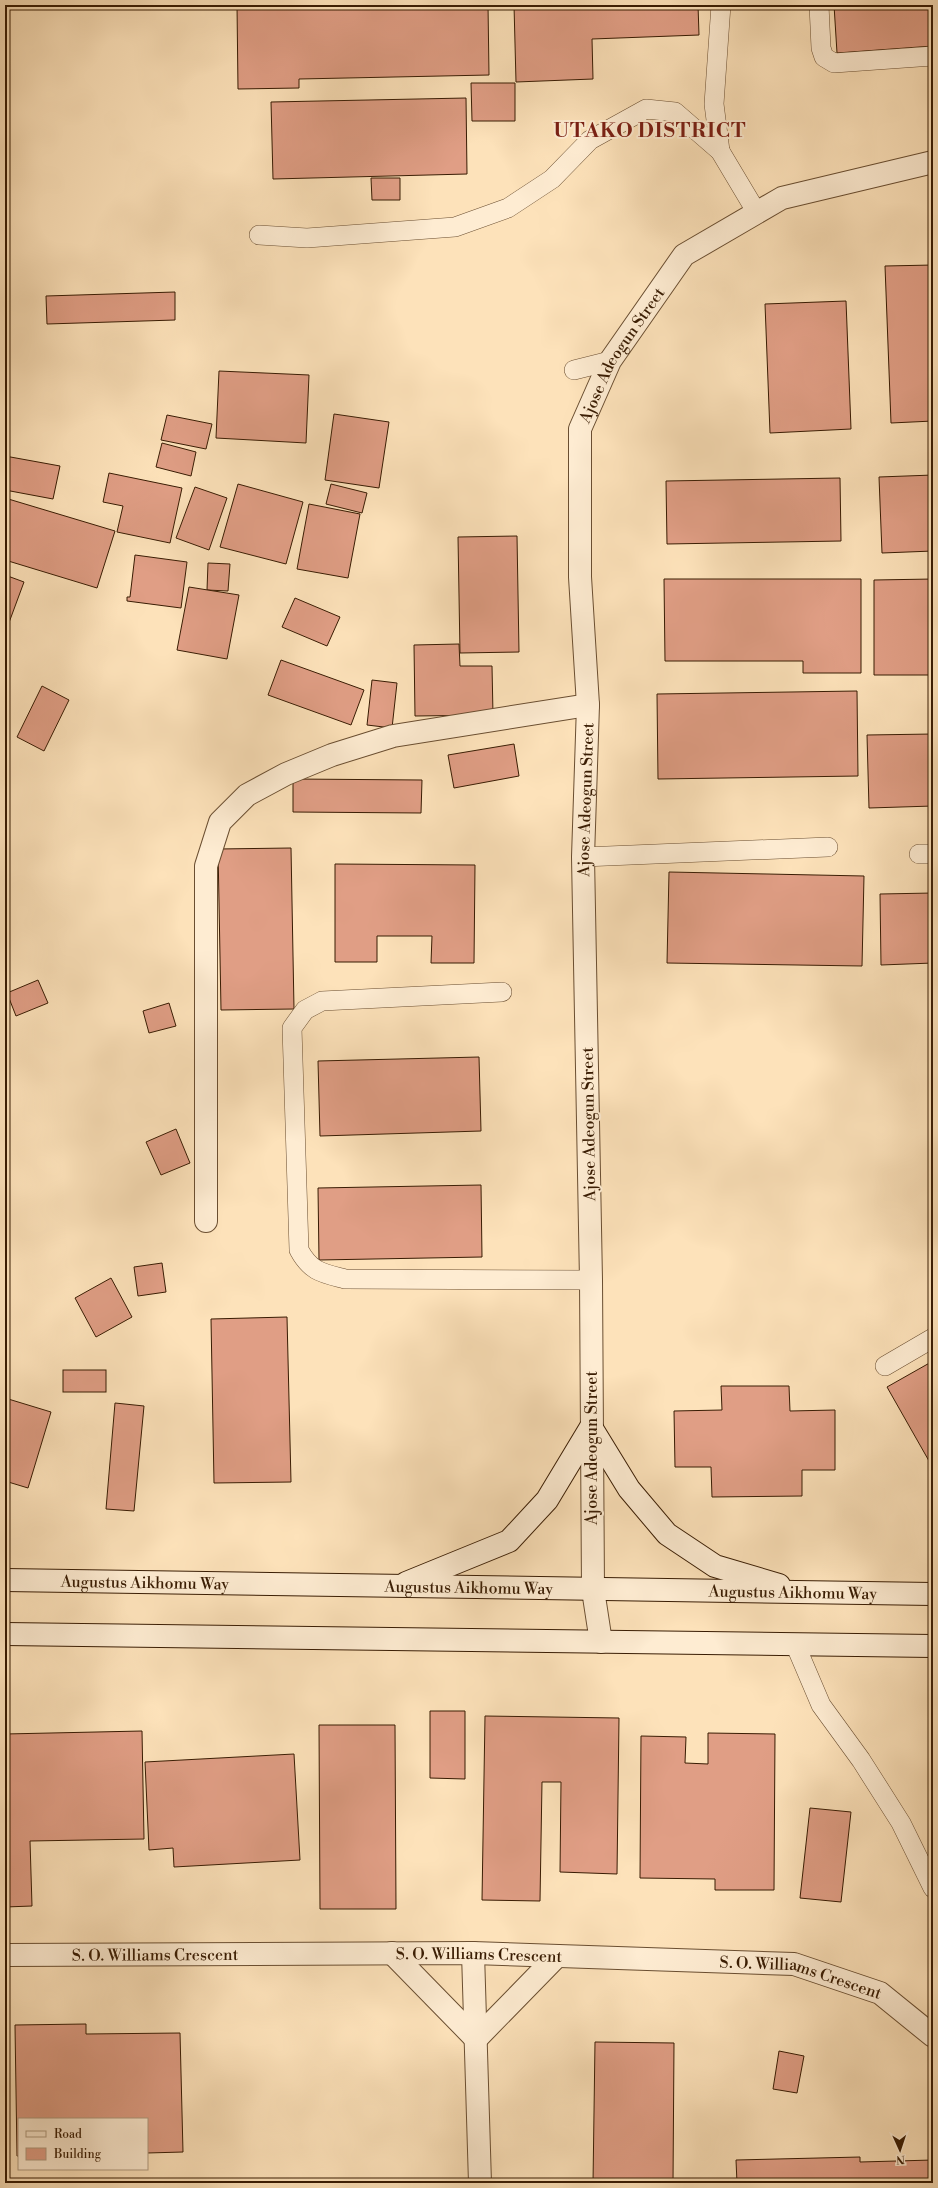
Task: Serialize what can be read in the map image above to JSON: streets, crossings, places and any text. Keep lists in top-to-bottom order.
{
  "streets": {
    "street": ["Ajose Adeogun Street", "Augustus Aikhomu Way", "S. O. Williams Crescent"]
  },
  "crossings": [
    ["Ajose Adeogun Street", "Augustus Aikhomu Way"]
  ],
  "districts": ["UTAKO DISTRICT"],
  "legend": ["Road", "Building"],
  "north": "bottom"
}
